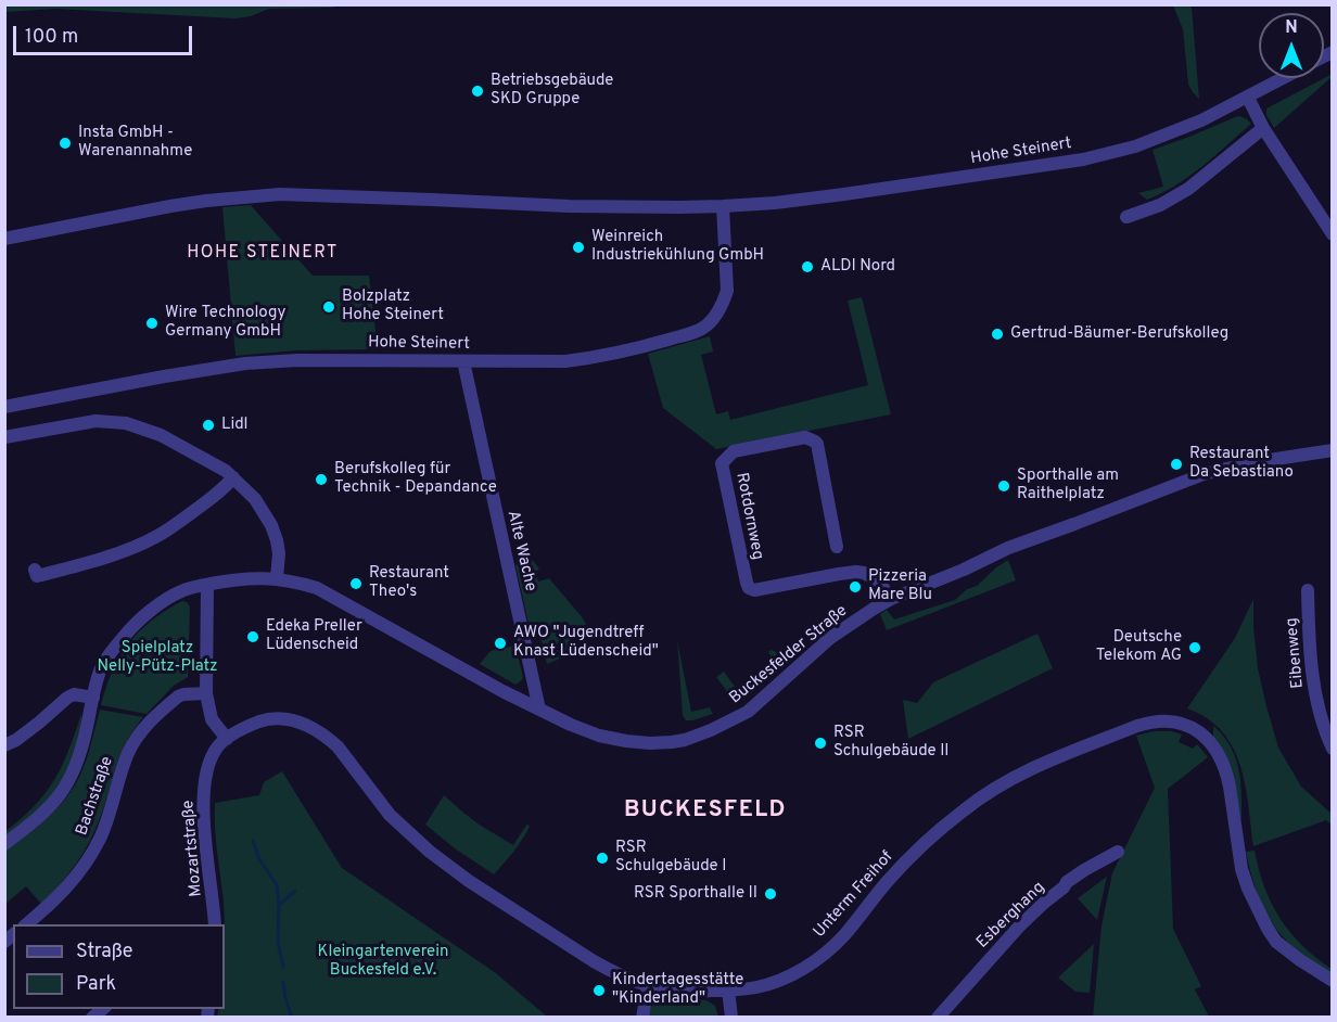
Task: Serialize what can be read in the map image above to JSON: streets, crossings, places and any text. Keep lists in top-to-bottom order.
{
  "streets": {
    "street": [
      "Hohe Steinert",
      "Rotdornweg",
      "Alte Wache",
      "Eibenweg",
      "Buckesfelder Straße",
      "Bachstraße",
      "Mozartstraße",
      "Unterm Freihof",
      "Esberghang"
    ]
  },
  "crossings": [
    ["Hohe Steinert", "Alte Wache"],
    ["Rotdornweg", "Buckesfelder Straße"],
    ["Alte Wache", "Buckesfelder Straße"],
    ["Mozartstraße", "Unterm Freihof"]
  ],
  "districts": ["HOHE STEINERT", "BUCKESFELD"],
  "parks": ["Spielplatz Nelly-Pütz-Platz", "Kleingartenverein Buckesfeld e.V."],
  "places": [
    "Betriebsgebäude SKD Gruppe",
    "Insta GmbH - Warenannahme",
    "Weinreich Industriekühlung GmbH",
    "ALDI Nord",
    "Bolzplatz Hohe Steinert",
    "Wire Technology Germany GmbH",
    "Gertrud-Bäumer-Berufskolleg",
    "Lidl",
    "Restaurant Da Sebastiano",
    "Berufskolleg für Technik - Depandance",
    "Sporthalle am Raithelplatz",
    "Restaurant Theo's",
    "Pizzeria Mare Blu",
    "Edeka Preller Lüdenscheid",
    "AWO \"Jugendtreff Knast Lüdenscheid\"",
    "Deutsche Telekom AG",
    "RSR Schulgebäude II",
    "RSR Schulgebäude I",
    "RSR Sporthalle II",
    "Kindertagesstätte \"Kinderland\""
  ],
  "legend": ["Straße", "Park"],
  "scale_bar": "100 m",
  "north": "top"
}
